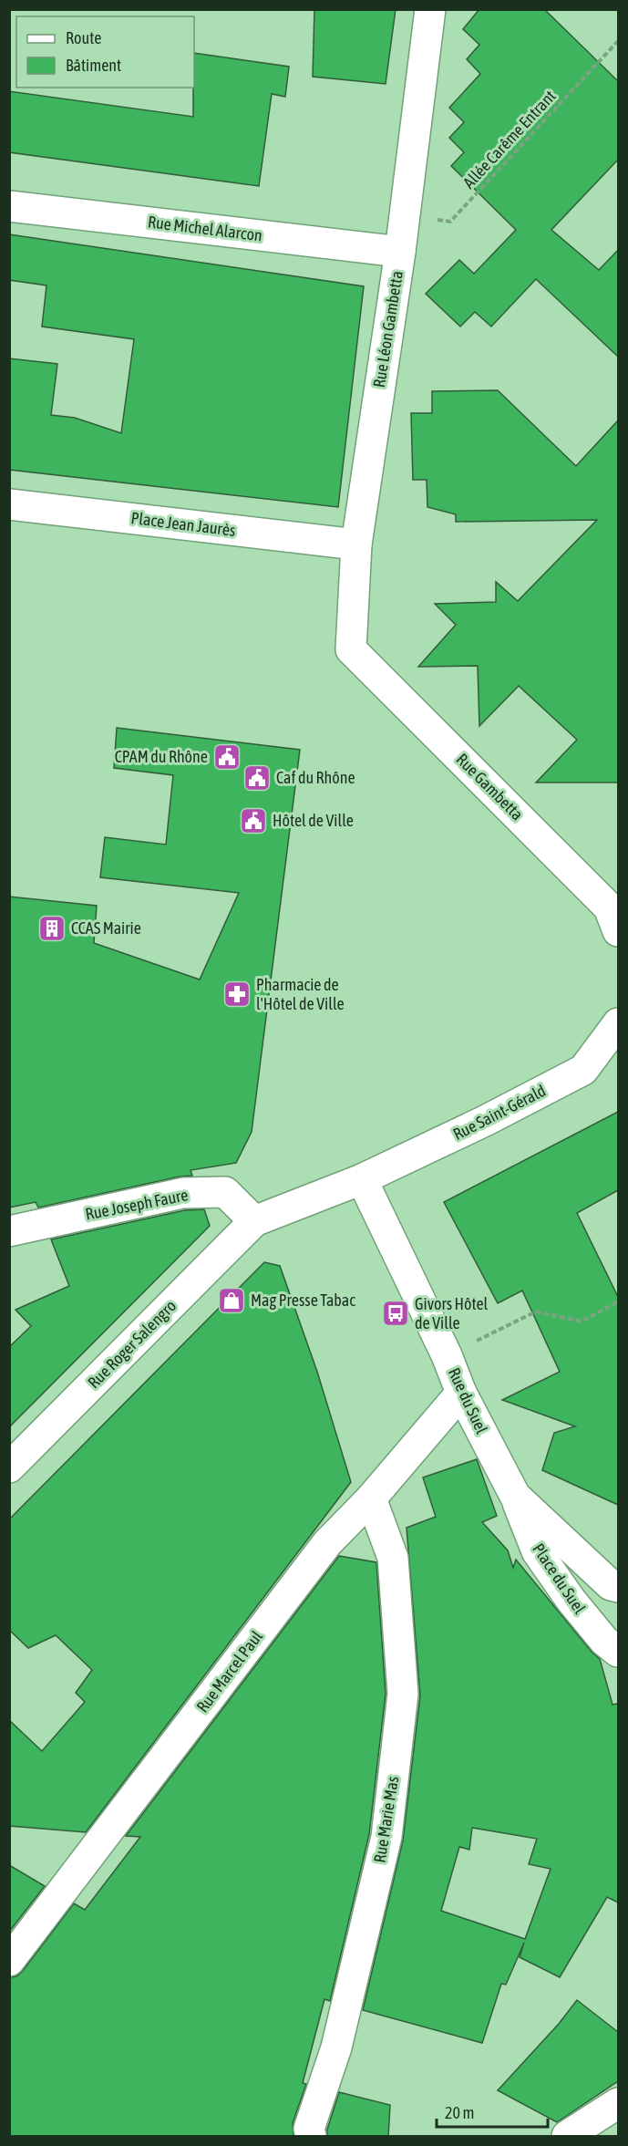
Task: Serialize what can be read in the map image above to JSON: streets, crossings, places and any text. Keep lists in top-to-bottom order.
{
  "streets": {
    "street": [
      "Rue Michel Alarcon",
      "Rue Léon Gambetta",
      "Place Jean Jaurès",
      "Rue Gambetta",
      "Rue Saint-Gérald",
      "Rue Joseph Faure",
      "Rue Roger Salengro",
      "Rue du Suel",
      "Place du Suel",
      "Rue Marcel Paul",
      "Rue Marie Mas"
    ],
    "path": ["Allée Carême Entrant"]
  },
  "crossings": [
    ["Allée Carême Entrant", "Rue Léon Gambetta"],
    ["Rue Michel Alarcon", "Rue Léon Gambetta"],
    ["Rue Léon Gambetta", "Place Jean Jaurès"],
    ["Rue Léon Gambetta", "Rue Gambetta"],
    ["Rue Saint-Gérald", "Rue Joseph Faure"],
    ["Rue Saint-Gérald", "Rue Roger Salengro"],
    ["Rue Saint-Gérald", "Rue du Suel"],
    ["Rue Joseph Faure", "Rue Roger Salengro"],
    ["Rue du Suel", "Place du Suel"],
    ["Rue du Suel", "Rue Marcel Paul"],
    ["Rue Marcel Paul", "Rue Marie Mas"]
  ],
  "places": {
    "public building": ["CPAM du Rhône", "Caf du Rhône", "Hôtel de Ville"],
    "building": ["CCAS Mairie"],
    "pharmacy": ["Pharmacie de l'Hôtel de Ville"],
    "shop": ["Mag Presse Tabac"],
    "bus stop": ["Givors Hôtel de Ville"]
  },
  "legend": ["Route", "Bâtiment"],
  "scale_bar": "20 m"
}
